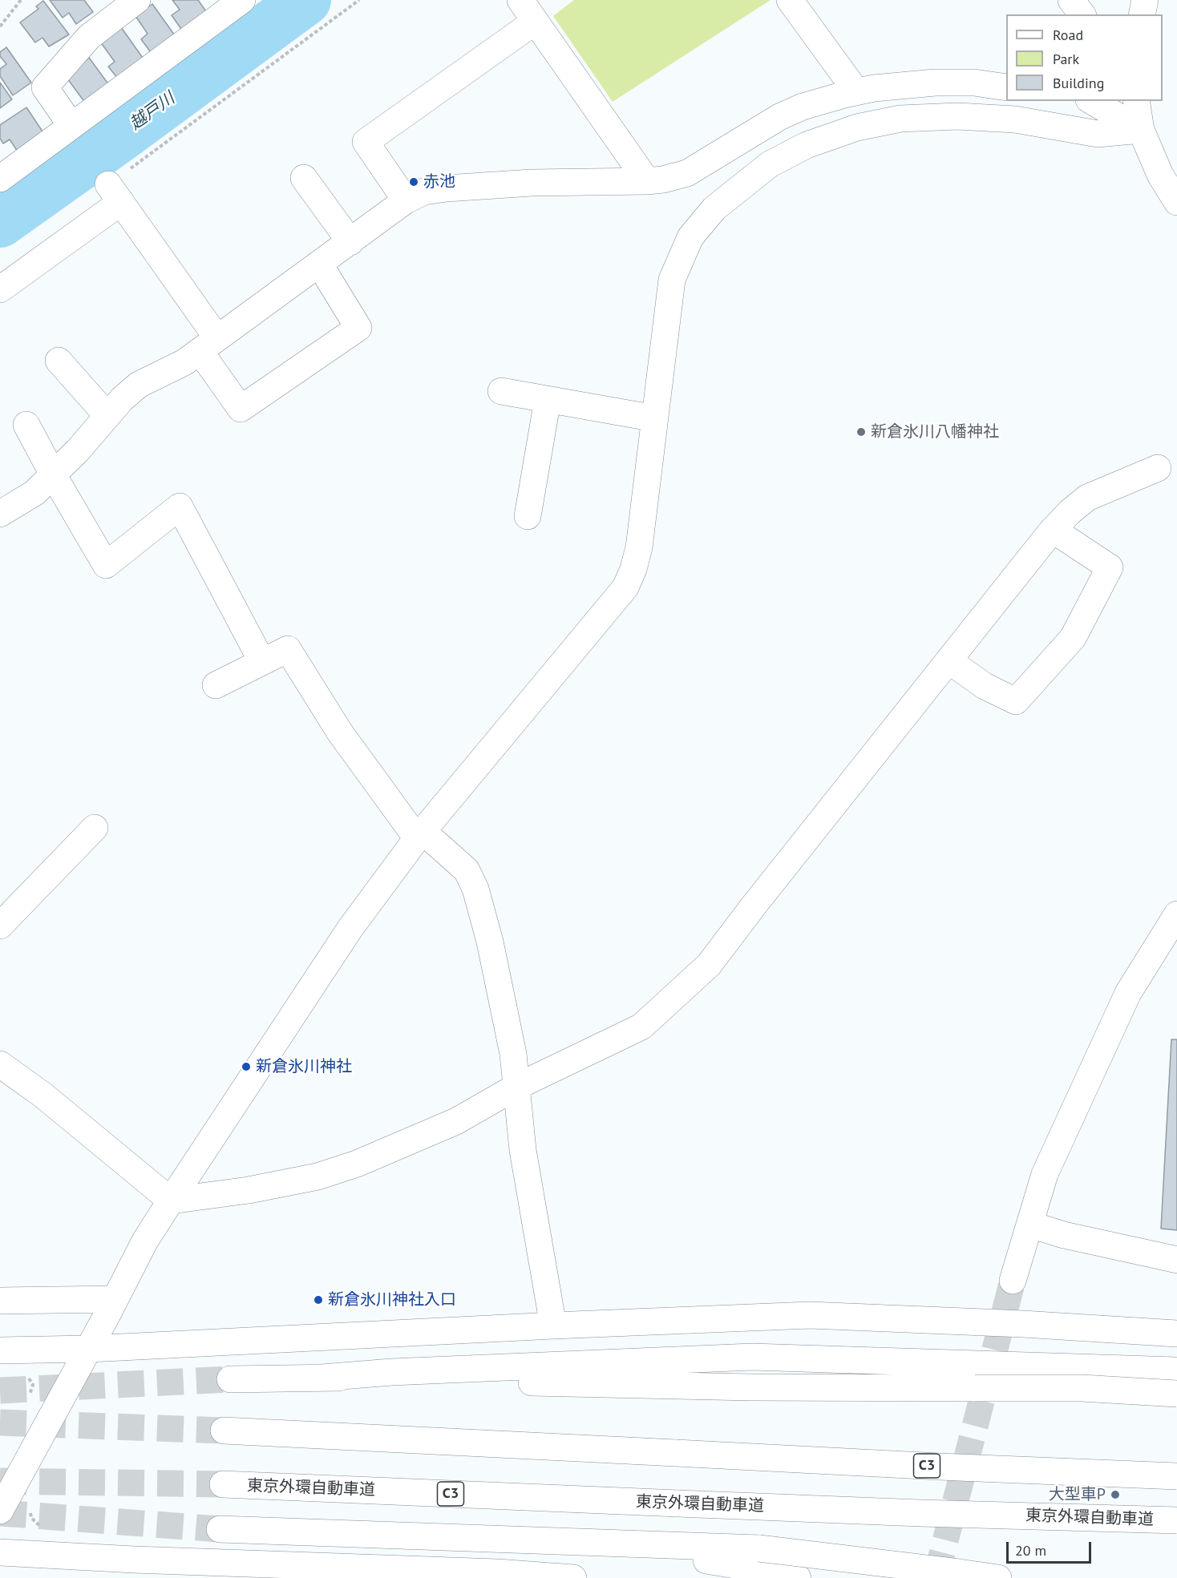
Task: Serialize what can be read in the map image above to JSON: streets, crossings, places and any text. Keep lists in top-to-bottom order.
{
  "streets": {
    "main road": ["C3", "東京外環自動車道"]
  },
  "water": ["越戸川"],
  "places": [
    "赤池",
    "新倉氷川八幡神社",
    "新倉氷川神社",
    "新倉氷川神社入口",
    "大型車P"
  ],
  "legend": ["Road", "Park", "Building"],
  "scale_bar": "20 m"
}
